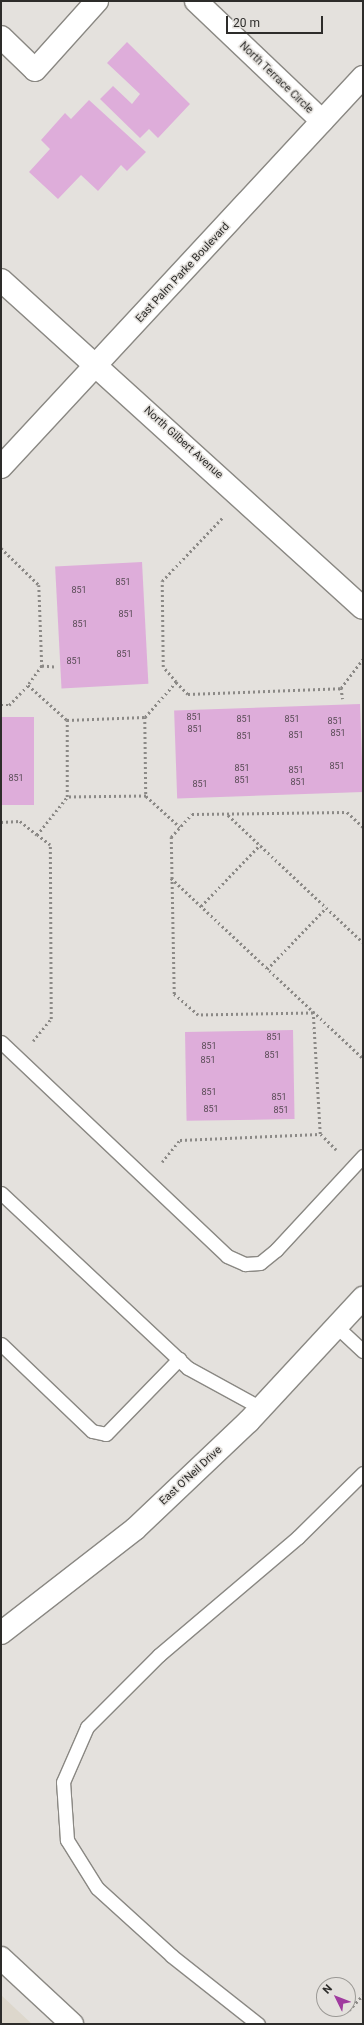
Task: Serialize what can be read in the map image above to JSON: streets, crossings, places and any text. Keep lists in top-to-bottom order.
{
  "streets": {
    "street": [
      "North Terrace Circle",
      "East Palm Parke Boulevard",
      "North Gilbert Avenue",
      "East O'Neil Drive"
    ]
  },
  "crossings": [
    ["North Terrace Circle", "East Palm Parke Boulevard"],
    ["East Palm Parke Boulevard", "North Gilbert Avenue"]
  ],
  "house_numbers": [
    "851",
    "851",
    "851",
    "851",
    "851",
    "851",
    "851",
    "851",
    "851",
    "851",
    "851",
    "851",
    "851",
    "851",
    "851",
    "851",
    "851",
    "851",
    "851",
    "851",
    "851",
    "851",
    "851",
    "851",
    "851",
    "851",
    "851",
    "851",
    "851"
  ],
  "scale_bar": "20 m",
  "north": "top left"
}
